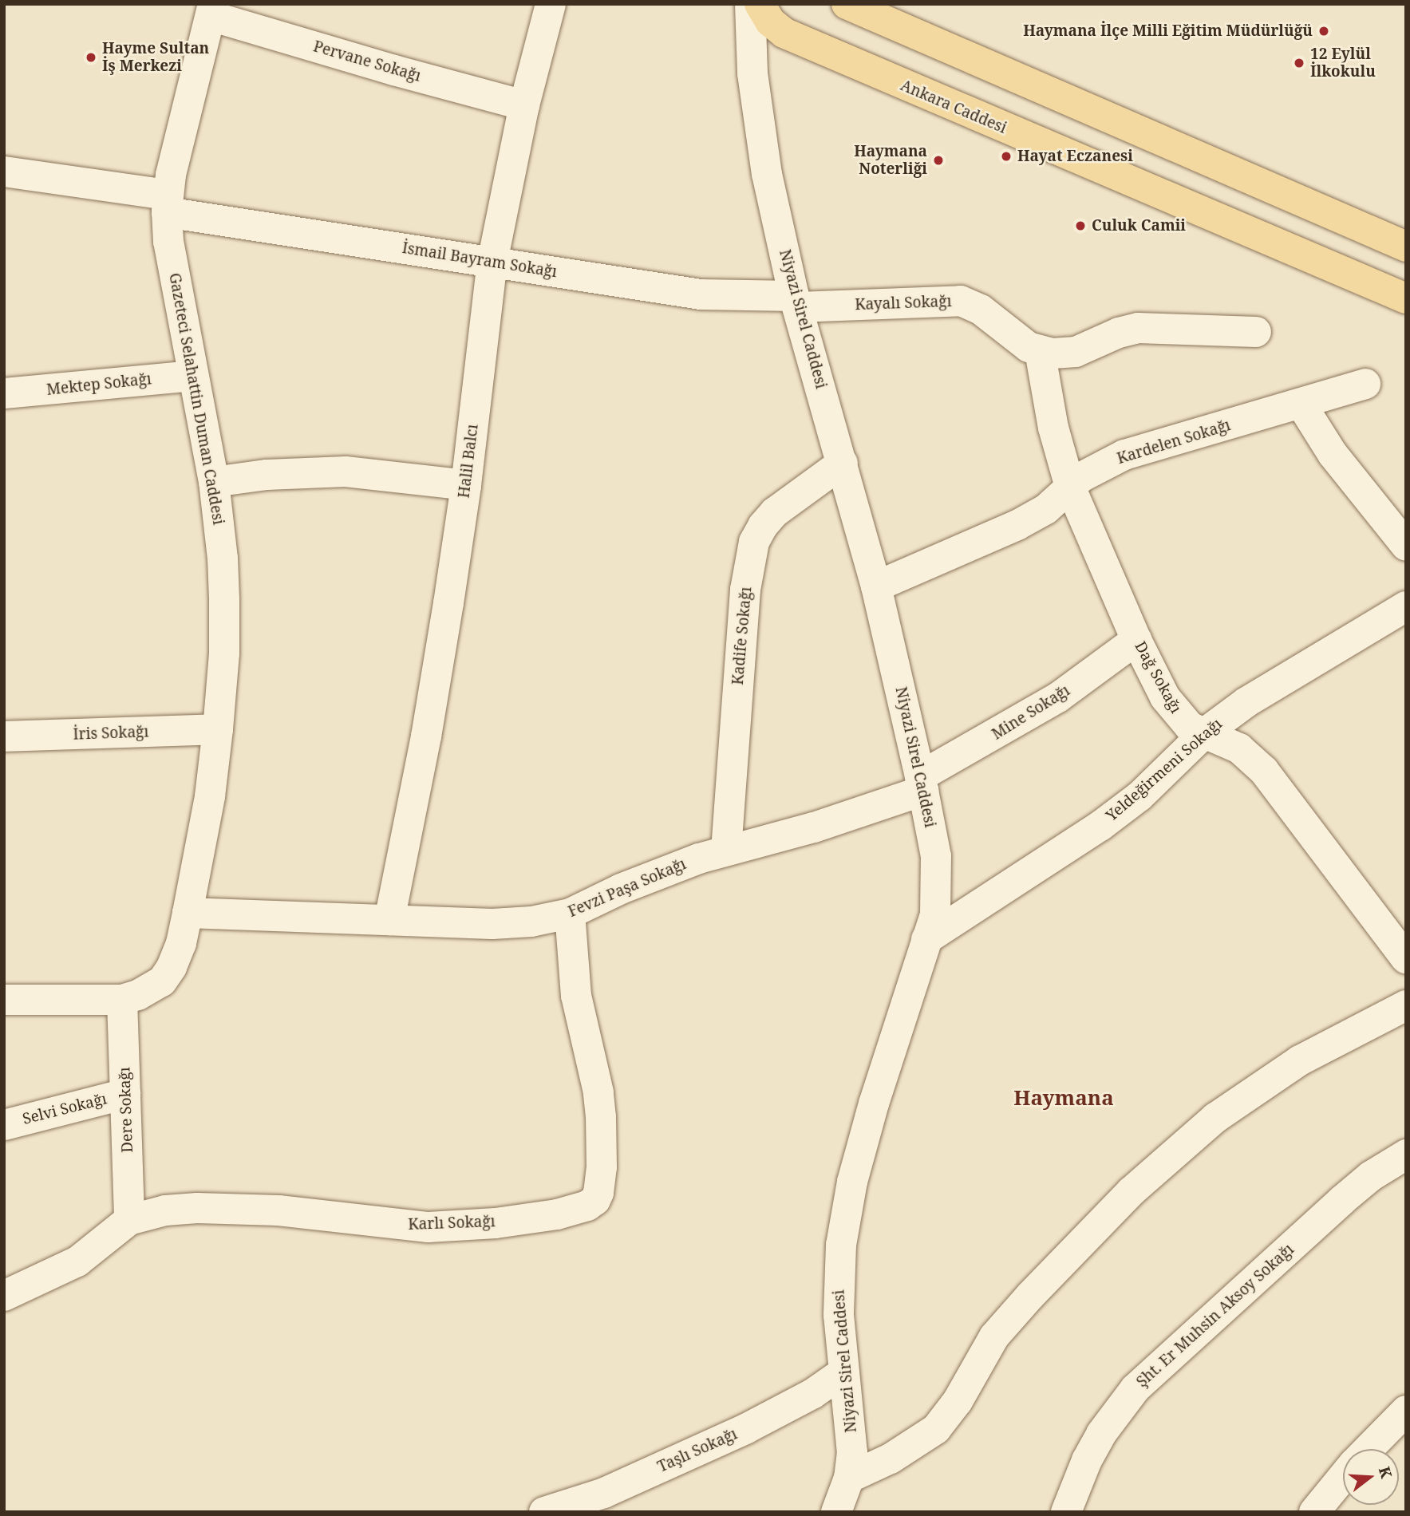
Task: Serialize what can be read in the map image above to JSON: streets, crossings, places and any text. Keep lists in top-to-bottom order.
{
  "streets": {
    "main road": ["Ankara Caddesi"],
    "street": [
      "Pervane Sokağı",
      "İsmail Bayram Sokağı",
      "Kayalı Sokağı",
      "Niyazi Sirel Caddesi",
      "Mektep Sokağı",
      "Gazeteci Selahattin Duman Caddesi",
      "Kardelen Sokağı",
      "Halil Balcı",
      "Kadife Sokağı",
      "Dağ Sokağı",
      "Mine Sokağı",
      "İris Sokağı",
      "Yeldeğirmeni Sokağı",
      "Fevzi Paşa Sokağı",
      "Selvi Sokağı",
      "Dere Sokağı",
      "Karlı Sokağı",
      "Şht. Er Muhsin Aksoy Sokağı",
      "Taşlı Sokağı"
    ]
  },
  "crossings": [
    ["Pervane Sokağı", "Gazeteci Selahattin Duman Caddesi"],
    ["Pervane Sokağı", "Halil Balcı"],
    ["İsmail Bayram Sokağı", "Kayalı Sokağı"],
    ["İsmail Bayram Sokağı", "Niyazi Sirel Caddesi"],
    ["İsmail Bayram Sokağı", "Gazeteci Selahattin Duman Caddesi"],
    ["İsmail Bayram Sokağı", "Halil Balcı"],
    ["Kayalı Sokağı", "Niyazi Sirel Caddesi"],
    ["Kayalı Sokağı", "Dağ Sokağı"],
    ["Niyazi Sirel Caddesi", "Kardelen Sokağı"],
    ["Niyazi Sirel Caddesi", "Kadife Sokağı"],
    ["Niyazi Sirel Caddesi", "Mine Sokağı"],
    ["Niyazi Sirel Caddesi", "Yeldeğirmeni Sokağı"],
    ["Niyazi Sirel Caddesi", "Fevzi Paşa Sokağı"],
    ["Niyazi Sirel Caddesi", "Taşlı Sokağı"],
    ["Mektep Sokağı", "Gazeteci Selahattin Duman Caddesi"],
    ["Gazeteci Selahattin Duman Caddesi", "İris Sokağı"],
    ["Gazeteci Selahattin Duman Caddesi", "Fevzi Paşa Sokağı"],
    ["Gazeteci Selahattin Duman Caddesi", "Dere Sokağı"],
    ["Kardelen Sokağı", "Dağ Sokağı"],
    ["Halil Balcı", "Fevzi Paşa Sokağı"],
    ["Kadife Sokağı", "Fevzi Paşa Sokağı"],
    ["Dağ Sokağı", "Mine Sokağı"],
    ["Dağ Sokağı", "Yeldeğirmeni Sokağı"],
    ["Mine Sokağı", "Fevzi Paşa Sokağı"],
    ["Fevzi Paşa Sokağı", "Karlı Sokağı"],
    ["Selvi Sokağı", "Dere Sokağı"],
    ["Dere Sokağı", "Karlı Sokağı"]
  ],
  "districts": ["Haymana"],
  "places": [
    "Haymana İlçe Milli Eğitim Müdürlüğü",
    "Hayme Sultan İş Merkezi",
    "12 Eylül İlkokulu",
    "Hayat Eczanesi",
    "Haymana Noterliği",
    "Culuk Camii"
  ],
  "north": "right"
}
